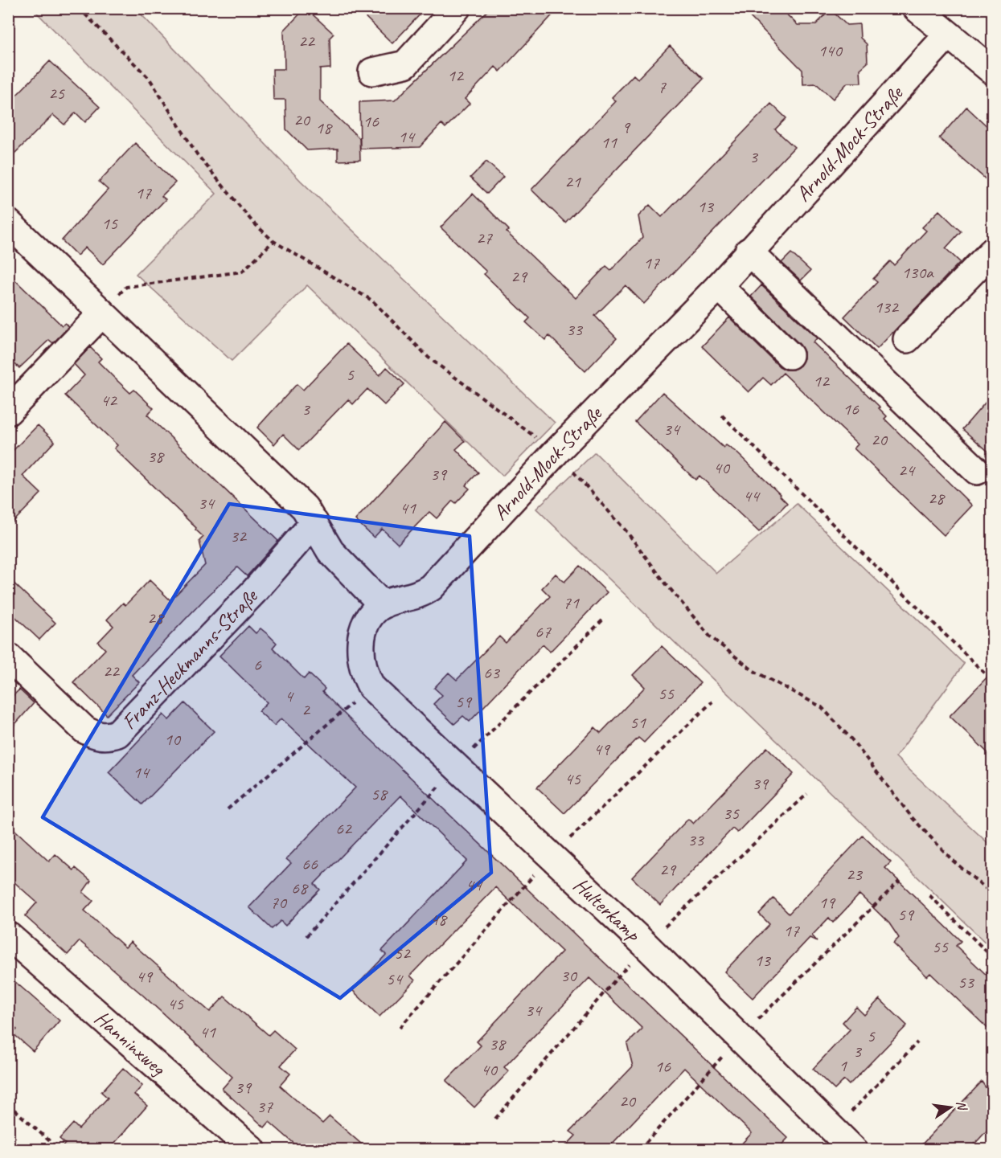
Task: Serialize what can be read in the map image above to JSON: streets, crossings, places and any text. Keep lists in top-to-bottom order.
{
  "streets": {
    "street": [
      "Arnold-Mock-Straße",
      "Franz-Heckmanns-Straße",
      "Hulterkamp",
      "Hanninxweg"
    ]
  },
  "house_numbers": [
    "22",
    "140",
    "12",
    "7",
    "25",
    "20",
    "16",
    "9",
    "18",
    "14",
    "11",
    "3",
    "21",
    "17",
    "13",
    "15",
    "27",
    "17",
    "130a",
    "29",
    "132",
    "33",
    "5",
    "12",
    "42",
    "3",
    "16",
    "34",
    "20",
    "38",
    "40",
    "24",
    "39",
    "44",
    "28",
    "34",
    "41",
    "32",
    "71",
    "28",
    "67",
    "6",
    "22",
    "63",
    "55",
    "4",
    "59",
    "2",
    "51",
    "10",
    "49",
    "14",
    "45",
    "39",
    "58",
    "35",
    "62",
    "33",
    "66",
    "29",
    "23",
    "44",
    "68",
    "70",
    "19",
    "59",
    "48",
    "17",
    "55",
    "52",
    "13",
    "30",
    "49",
    "54",
    "53",
    "45",
    "34",
    "41",
    "5",
    "38",
    "3",
    "1",
    "16",
    "40",
    "39",
    "20",
    "37"
  ],
  "north": "right"
}
